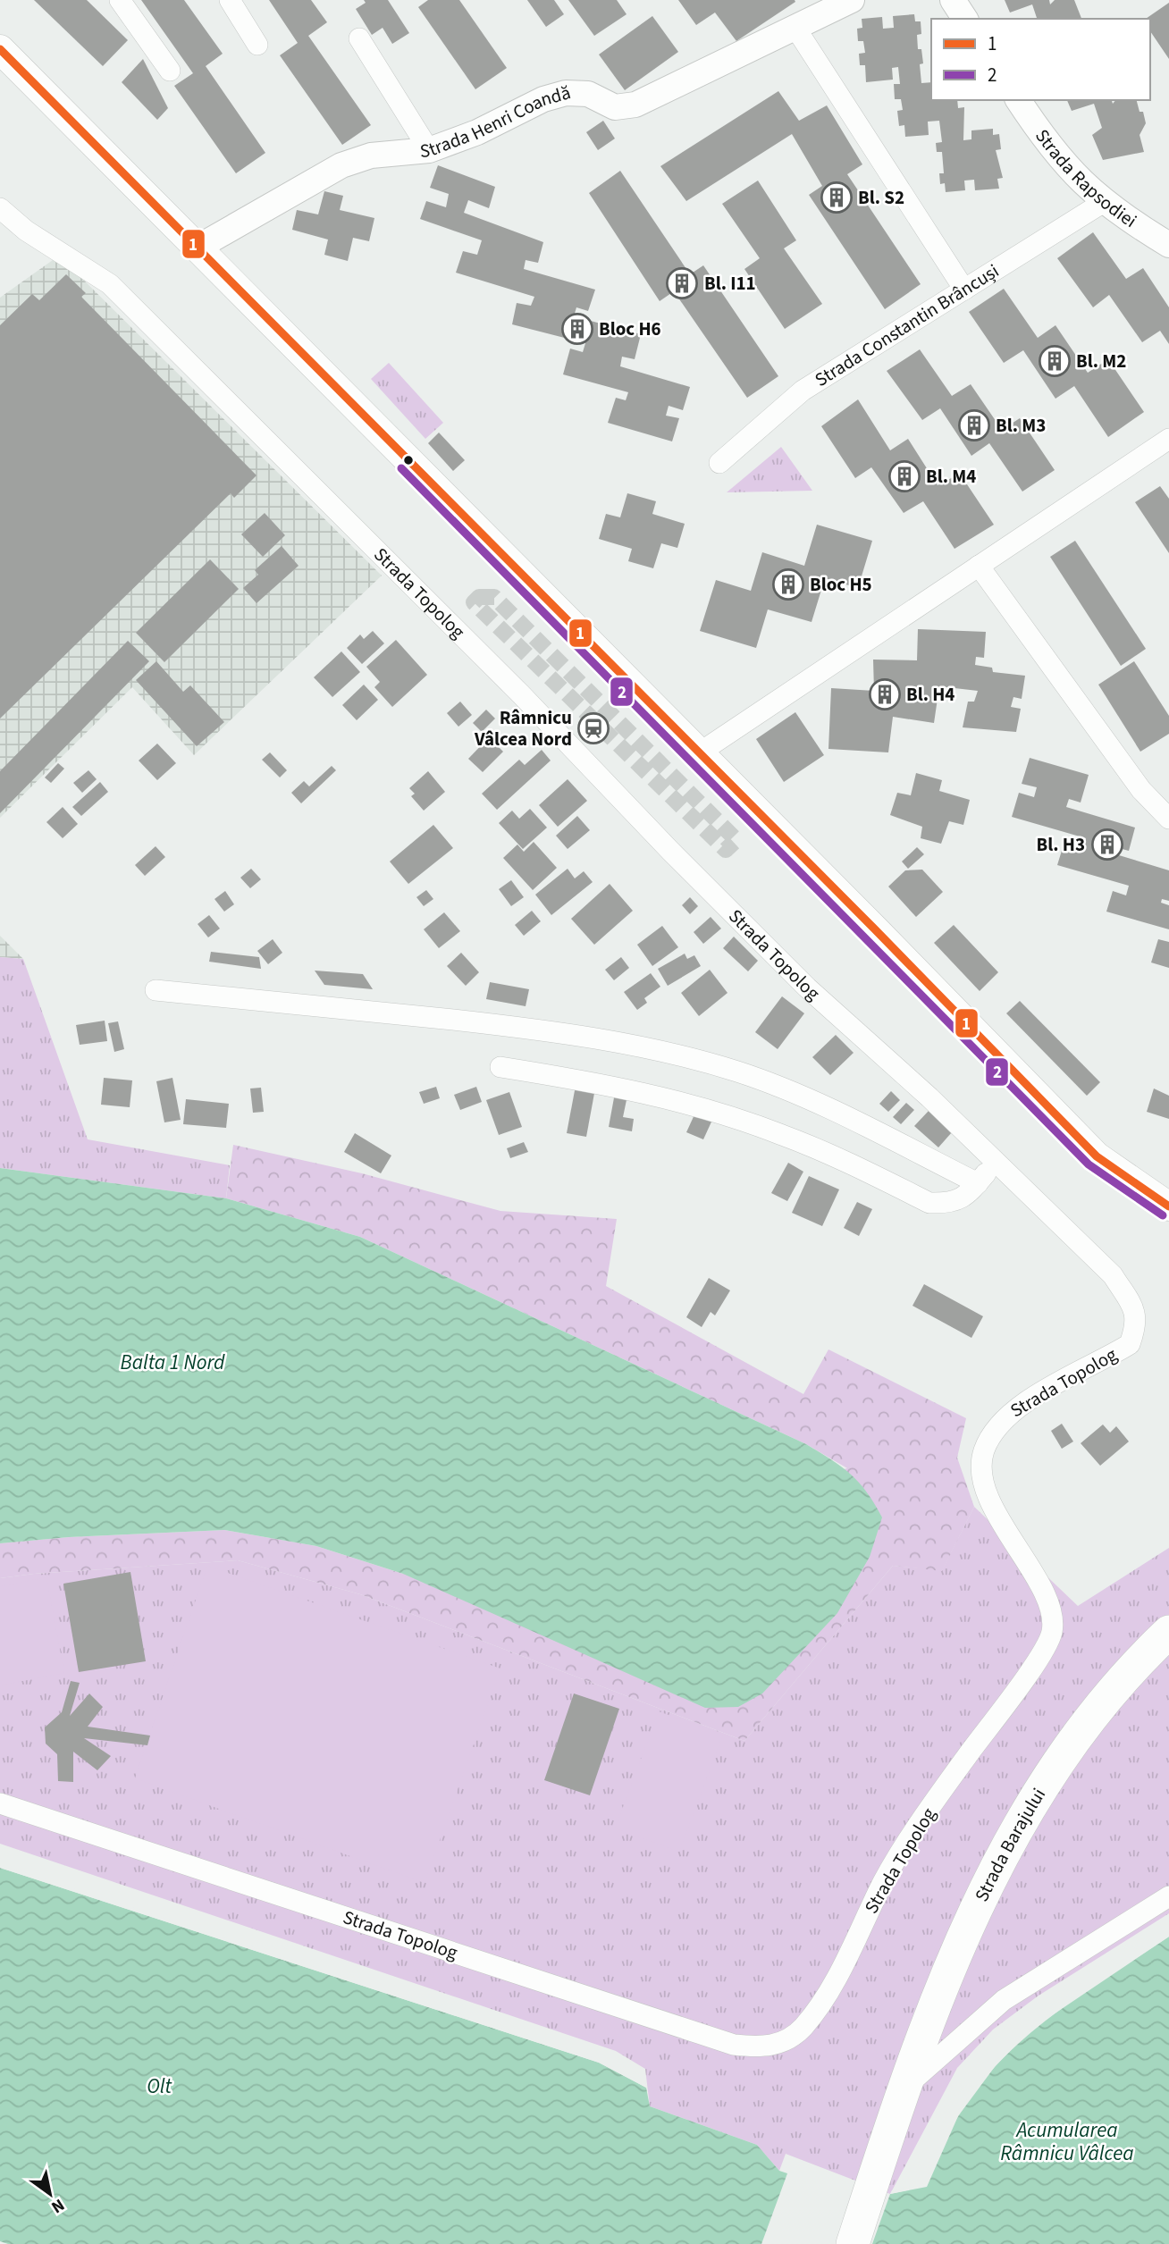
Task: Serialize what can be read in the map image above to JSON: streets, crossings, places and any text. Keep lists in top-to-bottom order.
{
  "streets": {
    "highway": ["Strada Barajului"],
    "street": [
      "Strada Henri Coandă",
      "Strada Rapsodiei",
      "Strada Constantin Brâncuși",
      "Strada Topolog"
    ]
  },
  "crossings": [
    ["Strada Rapsodiei", "Strada Constantin Brâncuși"]
  ],
  "water": ["Balta 1 Nord", "Olt", "Acumularea Râmnicu Vâlcea"],
  "places": {
    "building": [
      "Bl. S2",
      "Bl. I11",
      "Bloc H6",
      "Bl. M2",
      "Bl. M3",
      "Bl. M4",
      "Bloc H5",
      "Bl. H4",
      "Bl. H3"
    ],
    "station": ["Râmnicu Vâlcea Nord"]
  },
  "lines": ["transit line 1", "transit line 2"],
  "legend": ["1", "2"],
  "north": "bottom right"
}
